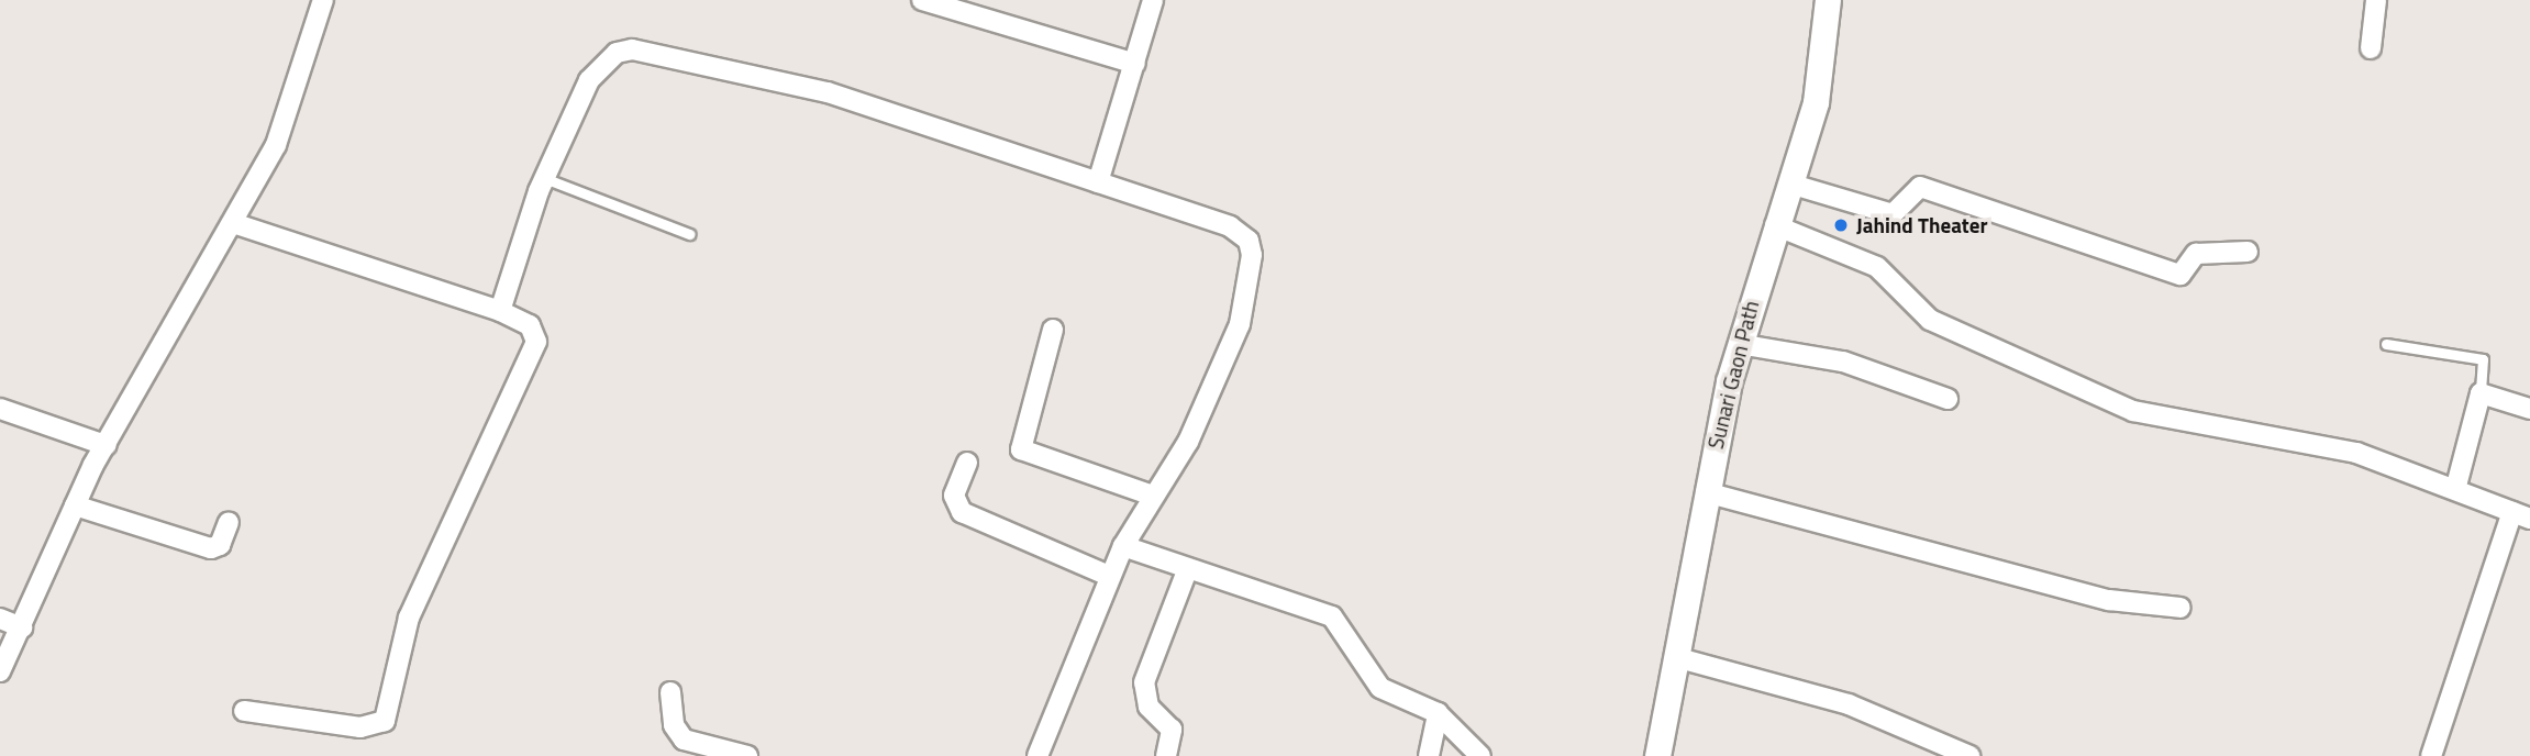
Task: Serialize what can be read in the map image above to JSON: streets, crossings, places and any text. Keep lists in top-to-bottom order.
{
  "streets": {
    "street": ["Sunari Gaon Path"]
  },
  "places": ["Jahind Theater"]
}
